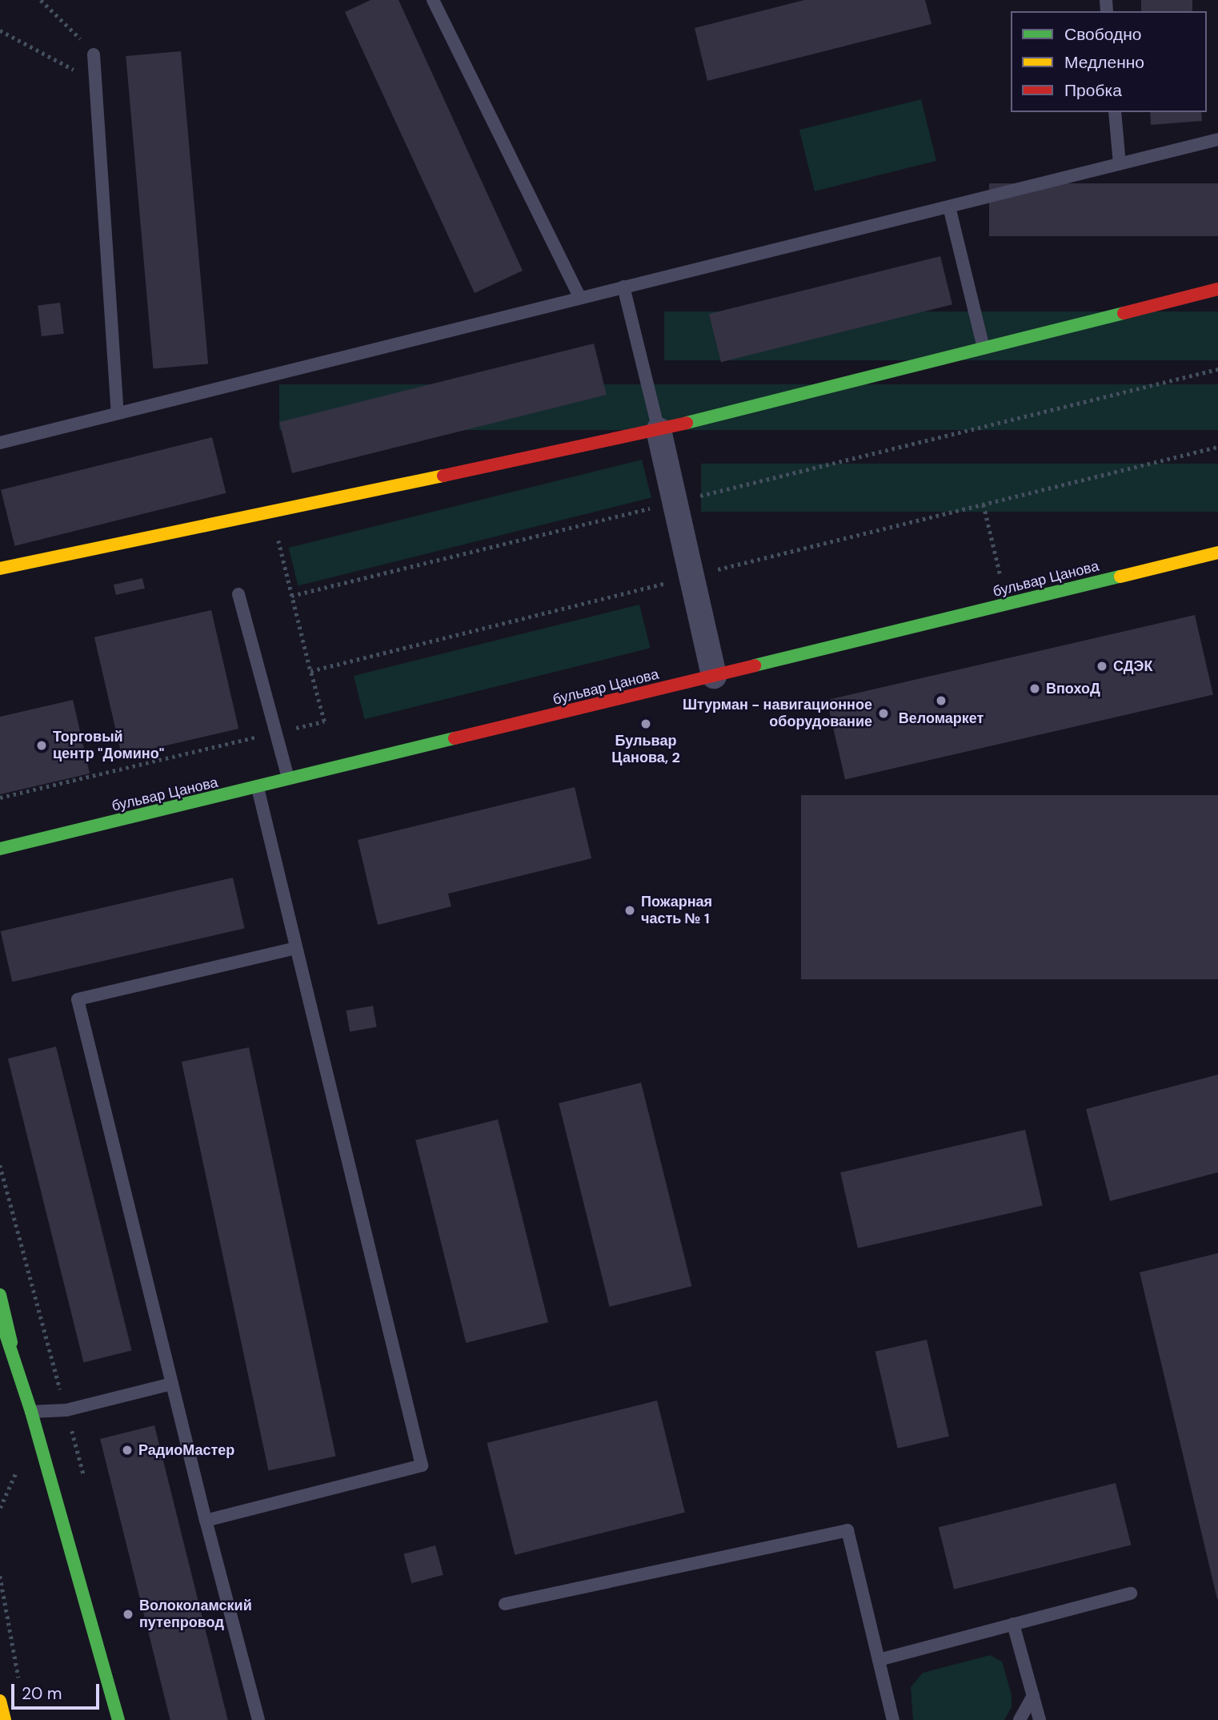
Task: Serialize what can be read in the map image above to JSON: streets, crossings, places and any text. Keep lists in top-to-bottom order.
{
  "streets": {
    "street": ["бульвар Цанова"]
  },
  "places": [
    "СДЭК",
    "ВпохоД",
    "Веломаркет",
    "Штурман - навигационное оборудование",
    "Бульвар Цанова, 2",
    "Торговый центр \"Домино\"",
    "Пожарная часть № 1",
    "РадиоМастер",
    "Волоколамский путепровод"
  ],
  "legend": ["Свободно", "Медленно", "Пробка"],
  "scale_bar": "20 m"
}
